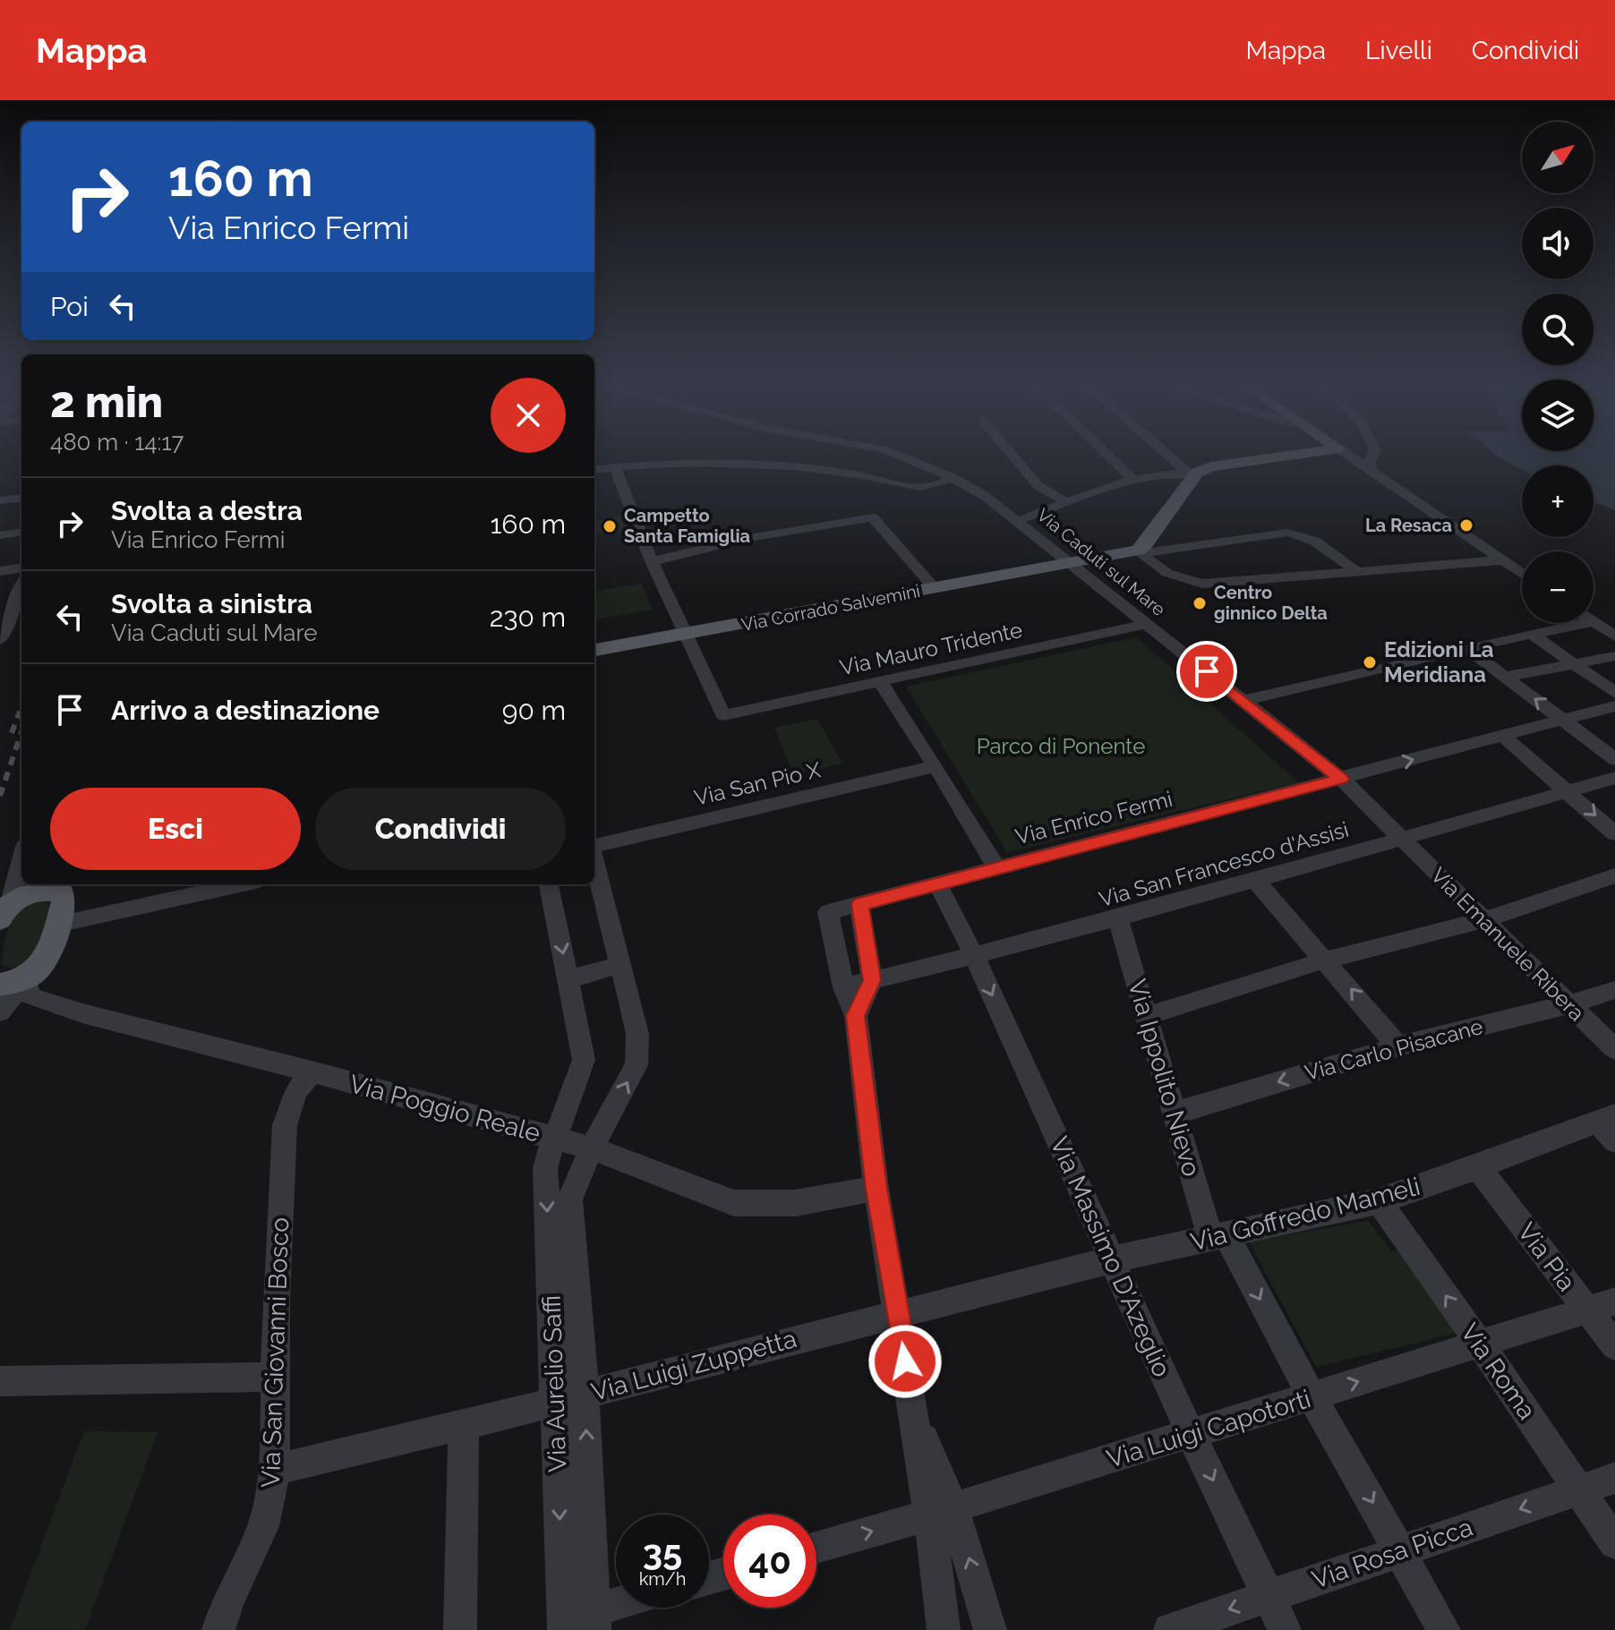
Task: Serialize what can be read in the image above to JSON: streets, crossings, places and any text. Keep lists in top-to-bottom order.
{
  "streets": {
    "main road": ["Via Corrado Salvemini"],
    "street": [
      "Via Caduti sul Mare",
      "Via Mauro Tridente",
      "Via San Pio X",
      "Via Enrico Fermi",
      "Via San Francesco d'Assisi",
      "Via Emanuele Ribera",
      "Via Carlo Pisacane",
      "Via Ippolito Nievo",
      "Via Poggio Reale",
      "Via Goffredo Mameli",
      "Via Massimo D'Azeglio",
      "Via Pia",
      "Via San Giovanni Bosco",
      "Via Luigi Zuppetta",
      "Via Roma",
      "Via Aurelio Saffi",
      "Via Luigi Capotorti",
      "Via Rosa Picca"
    ]
  },
  "crossings": [
    ["Via Caduti sul Mare", "Via Corrado Salvemini"],
    ["Via Caduti sul Mare", "Via Mauro Tridente"],
    ["Via Caduti sul Mare", "Via Enrico Fermi"],
    ["Via Caduti sul Mare", "Via San Francesco d'Assisi"],
    ["Via Caduti sul Mare", "Via Emanuele Ribera"],
    ["Via Corrado Salvemini", "Via Mauro Tridente"],
    ["Via Enrico Fermi", "Via San Francesco d'Assisi"],
    ["Via Enrico Fermi", "Via Massimo D'Azeglio"],
    ["Via San Francesco d'Assisi", "Via Emanuele Ribera"],
    ["Via San Francesco d'Assisi", "Via Ippolito Nievo"],
    ["Via San Francesco d'Assisi", "Via Massimo D'Azeglio"],
    ["Via Emanuele Ribera", "Via Carlo Pisacane"],
    ["Via Carlo Pisacane", "Via Ippolito Nievo"],
    ["Via Ippolito Nievo", "Via Goffredo Mameli"],
    ["Via Ippolito Nievo", "Via Luigi Capotorti"],
    ["Via Ippolito Nievo", "Via Rosa Picca"],
    ["Via Poggio Reale", "Via San Giovanni Bosco"],
    ["Via Poggio Reale", "Via Aurelio Saffi"],
    ["Via Goffredo Mameli", "Via Massimo D'Azeglio"],
    ["Via Goffredo Mameli", "Via Pia"],
    ["Via Goffredo Mameli", "Via Luigi Zuppetta"],
    ["Via Goffredo Mameli", "Via Roma"],
    ["Via Massimo D'Azeglio", "Via Luigi Zuppetta"],
    ["Via Massimo D'Azeglio", "Via Luigi Capotorti"],
    ["Via Massimo D'Azeglio", "Via Rosa Picca"],
    ["Via Pia", "Via Luigi Capotorti"],
    ["Via San Giovanni Bosco", "Via Luigi Zuppetta"],
    ["Via Luigi Zuppetta", "Via Aurelio Saffi"],
    ["Via Roma", "Via Luigi Capotorti"],
    ["Via Roma", "Via Rosa Picca"]
  ],
  "one_way": [
    "Via Ippolito Nievo",
    "Via Massimo D'Azeglio",
    "Via Roma",
    "Via Luigi Capotorti",
    "Via Rosa Picca"
  ],
  "parks": ["Parco di Ponente"],
  "places": [
    "La Resaca",
    "Campetto Santa Famiglia",
    "Centro ginnico Delta",
    "Edizioni La Meridiana"
  ],
  "north": "top right",
  "page": {
    "header": "Mappa",
    "nav": ["Mappa", "Livelli", "Condividi"],
    "map_buttons": ["+", "−"],
    "turn": ["160 m", "Via Enrico Fermi"],
    "then": "Poi",
    "heading": ["2 min", "480 m · 14:17"],
    "list": [
      {
        "name": "Svolta a destra",
        "note": "Via Enrico Fermi",
        "value": "160 m"
      },
      {
        "name": "Svolta a sinistra",
        "note": "Via Caduti sul Mare",
        "value": "230 m"
      },
      {
        "name": "Arrivo a destinazione",
        "value": "90 m"
      }
    ],
    "buttons": ["Esci", "Condividi"],
    "speed": "35 km/h",
    "limit": "40"
  }
}
